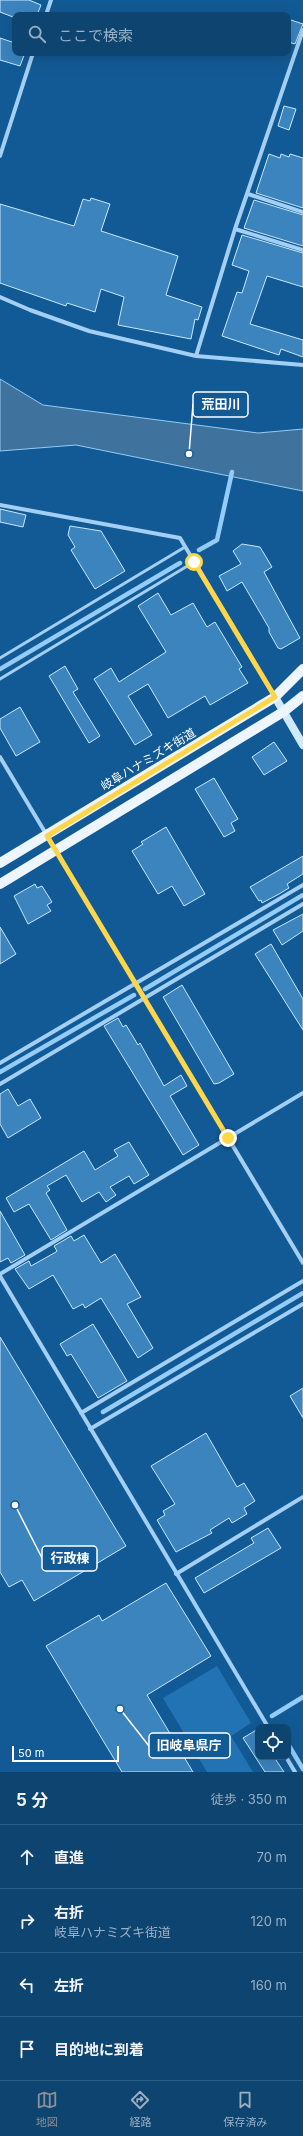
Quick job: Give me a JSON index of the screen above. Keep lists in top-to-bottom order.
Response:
{
  "streets": {
    "main road": ["岐阜ハナミズキ街道"]
  },
  "places": ["荒田川", "行政棟", "旧岐阜県庁"],
  "scale_bar": "50 m",
  "page": {
    "search": "ここで検索",
    "scale": "50 m",
    "heading": ["5 分", "徒歩 · 350 m"],
    "list": [
      ["直進", "70 m"],
      ["右折", "岐阜ハナミズキ街道", "120 m"],
      ["左折", "160 m"],
      "目的地に到着"
    ],
    "nav": ["地図", "経路", "保存済み"]
  }
}
